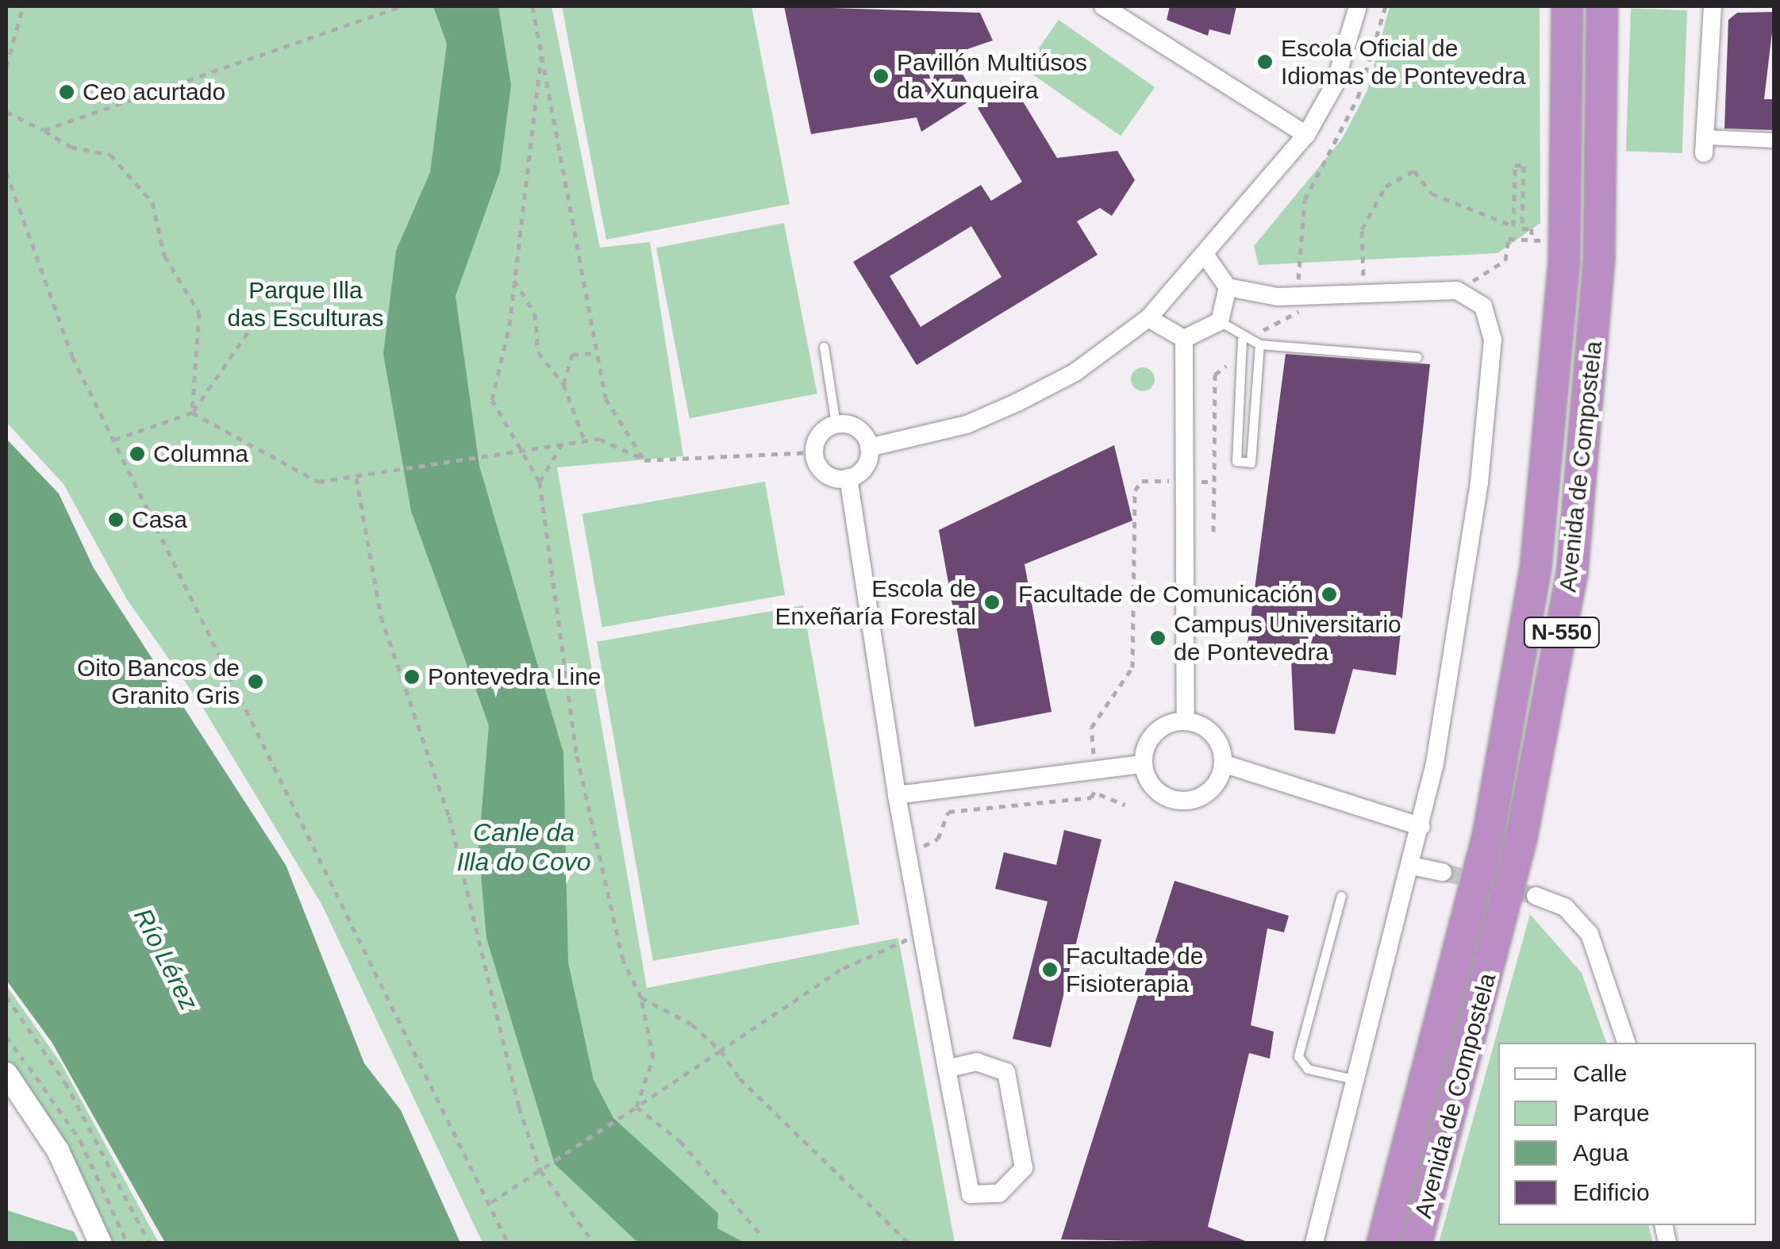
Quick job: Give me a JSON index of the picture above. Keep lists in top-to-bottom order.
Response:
{
  "streets": {
    "highway": ["Avenida de Compostela", "N-550"]
  },
  "water": ["Canle da Illa do Covo", "Río Lérez"],
  "parks": ["Parque Illa das Esculturas"],
  "places": [
    "Escola Oficial de Idiomas de Pontevedra",
    "Pavillón Multiúsos da Xunqueira",
    "Ceo acurtado",
    "Columna",
    "Casa",
    "Facultade de Comunicación",
    "Escola de Enxeñaría Forestal",
    "Campus Universitario de Pontevedra",
    "Pontevedra Line",
    "Oito Bancos de Granito Gris",
    "Facultade de Fisioterapia"
  ],
  "legend": [
    "Calle",
    "Parque",
    "Agua",
    "Edificio"
  ]
}
